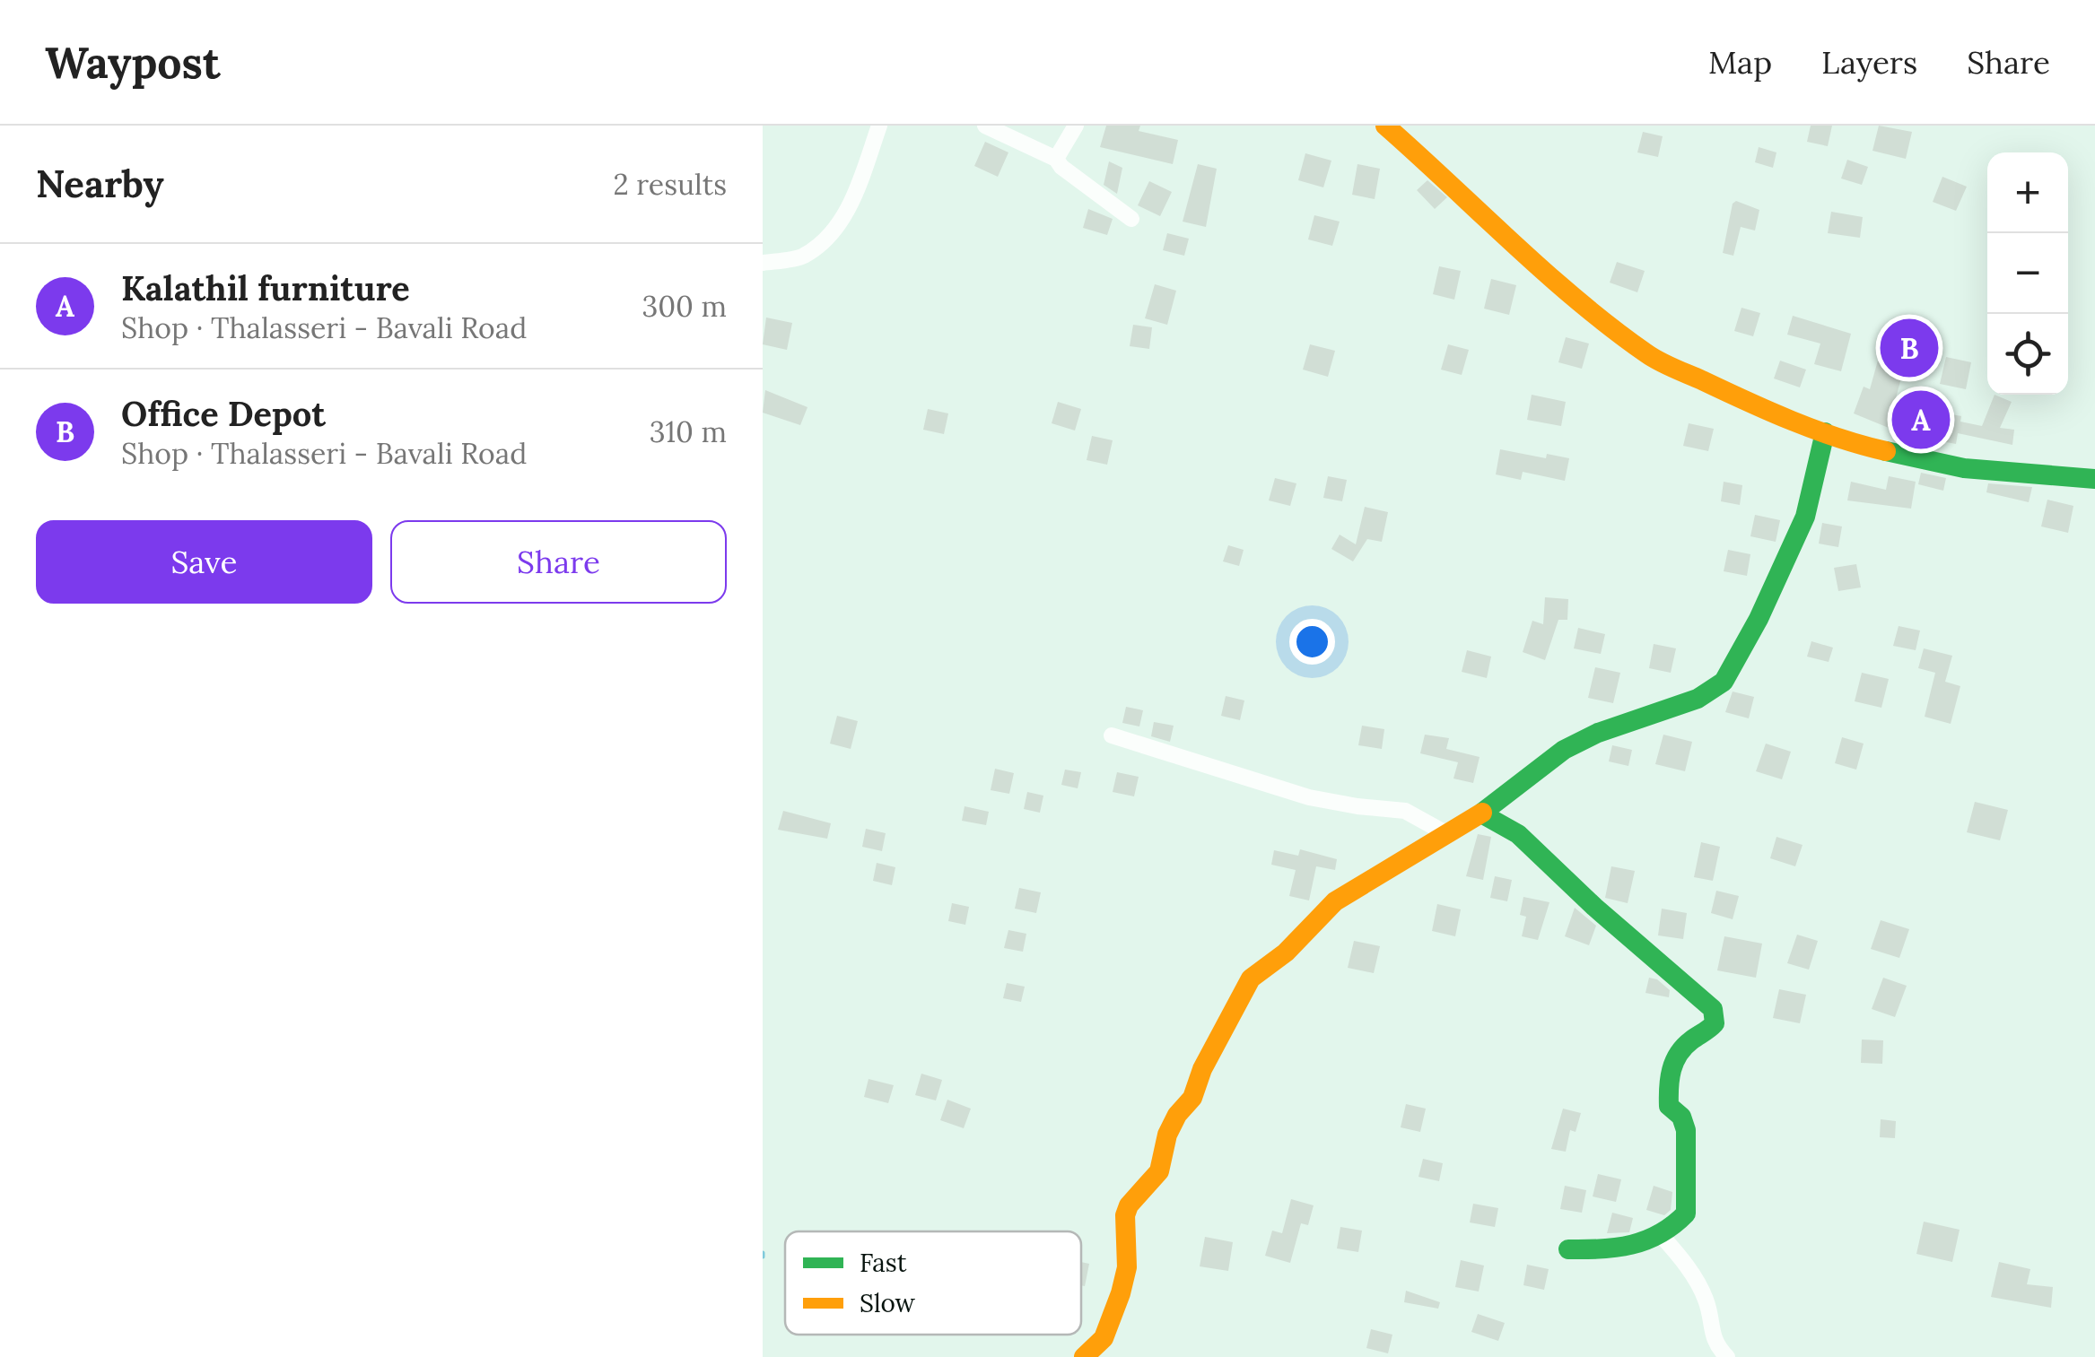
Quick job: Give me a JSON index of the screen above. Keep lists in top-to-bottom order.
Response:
{
  "legend": ["Fast", "Slow"],
  "page": {
    "header": "Waypost",
    "nav": ["Map", "Layers", "Share"],
    "heading": ["Nearby", "2 results"],
    "map_buttons": ["+", "−"],
    "list": [
      {
        "mark": "A",
        "name": "Kalathil furniture",
        "note": "Shop · Thalasseri - Bavali Road",
        "value": "300 m"
      },
      {
        "mark": "B",
        "name": "Office Depot",
        "note": "Shop · Thalasseri - Bavali Road",
        "value": "310 m"
      }
    ],
    "pins": ["B", "A"],
    "buttons": ["Save", "Share"]
  }
}
